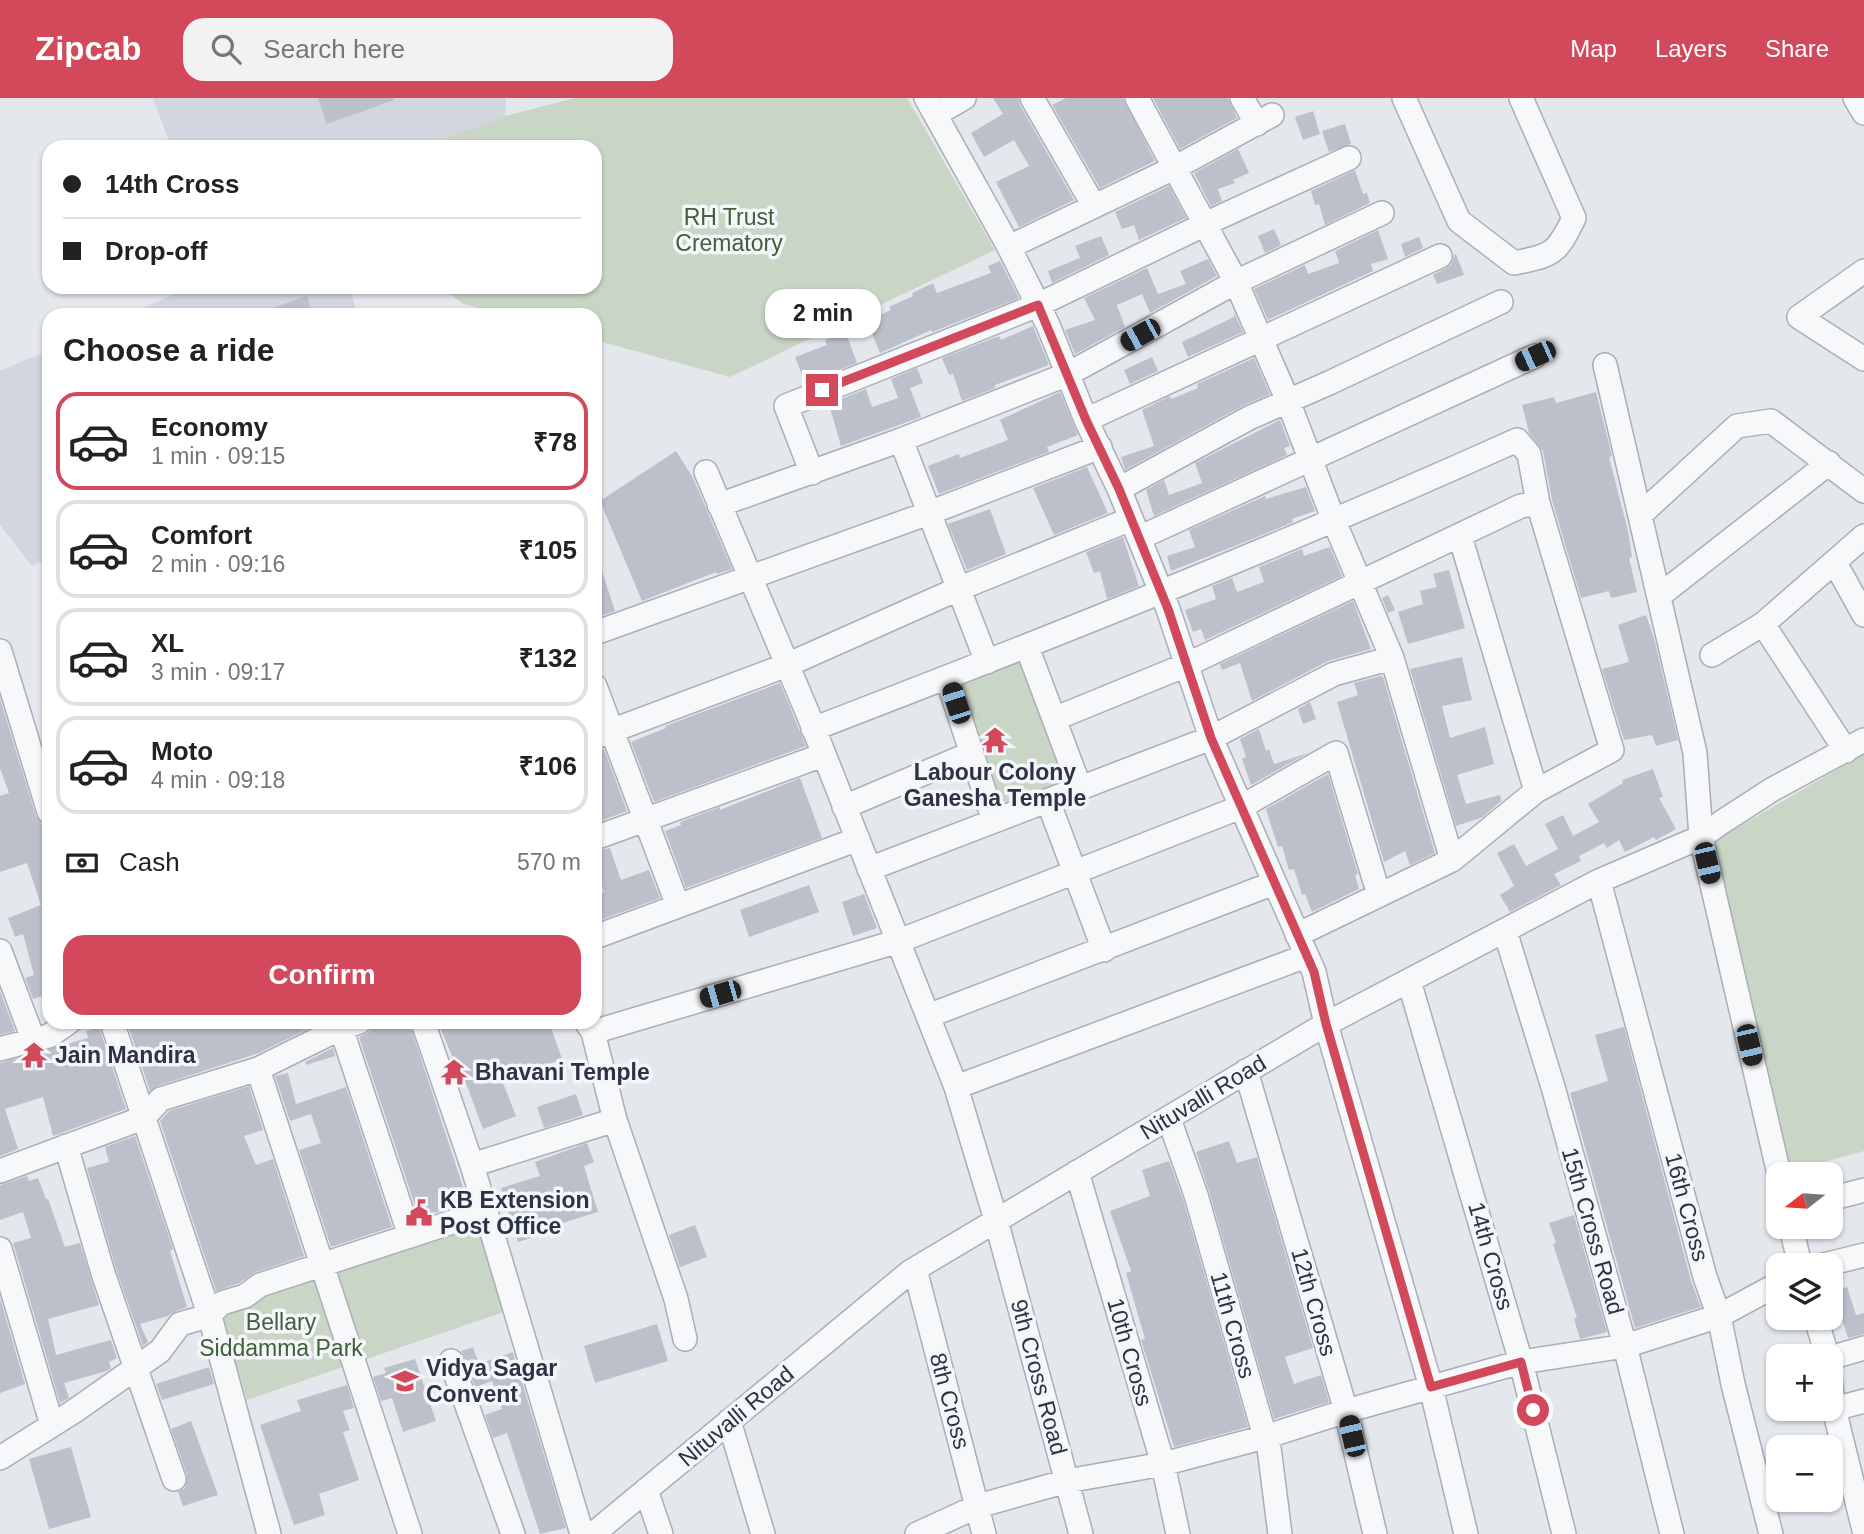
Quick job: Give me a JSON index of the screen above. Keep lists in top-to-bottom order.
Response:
{
  "streets": {
    "street": [
      "Nituvalli Road",
      "16th Cross",
      "15th Cross Road",
      "14th Cross",
      "12th Cross",
      "11th Cross",
      "10th Cross",
      "9th Cross Road",
      "8th Cross"
    ]
  },
  "crossings": [
    ["Nituvalli Road", "16th Cross"],
    ["Nituvalli Road", "15th Cross Road"],
    ["Nituvalli Road", "14th Cross"],
    ["Nituvalli Road", "12th Cross"],
    ["Nituvalli Road", "11th Cross"],
    ["Nituvalli Road", "10th Cross"],
    ["Nituvalli Road", "9th Cross Road"],
    ["Nituvalli Road", "8th Cross"]
  ],
  "parks": ["RH Trust Crematory", "Bellary Siddamma Park"],
  "places": {
    "temple": ["Labour Colony Ganesha Temple", "Jain Mandira", "Bhavani Temple"],
    "public building": ["KB Extension Post Office"],
    "school or university": ["Vidya Sagar Convent"]
  },
  "north": "left",
  "page": {
    "header": "Zipcab",
    "search": "Search here",
    "nav": ["Map", "Layers", "Share"],
    "banner": ["14th Cross", "Drop-off"],
    "bubble": "2 min",
    "heading": "Choose a ride",
    "list": [
      {
        "name": "Economy",
        "note": "1 min · 09:15",
        "value": "₹78"
      },
      {
        "name": "Comfort",
        "note": "2 min · 09:16",
        "value": "₹105"
      },
      {
        "name": "XL",
        "note": "3 min · 09:17",
        "value": "₹132"
      },
      {
        "name": "Moto",
        "note": "4 min · 09:18",
        "value": "₹106"
      }
    ],
    "pay": ["Cash", "570 m"],
    "buttons": "Confirm",
    "map_buttons": ["+", "−"]
  }
}
